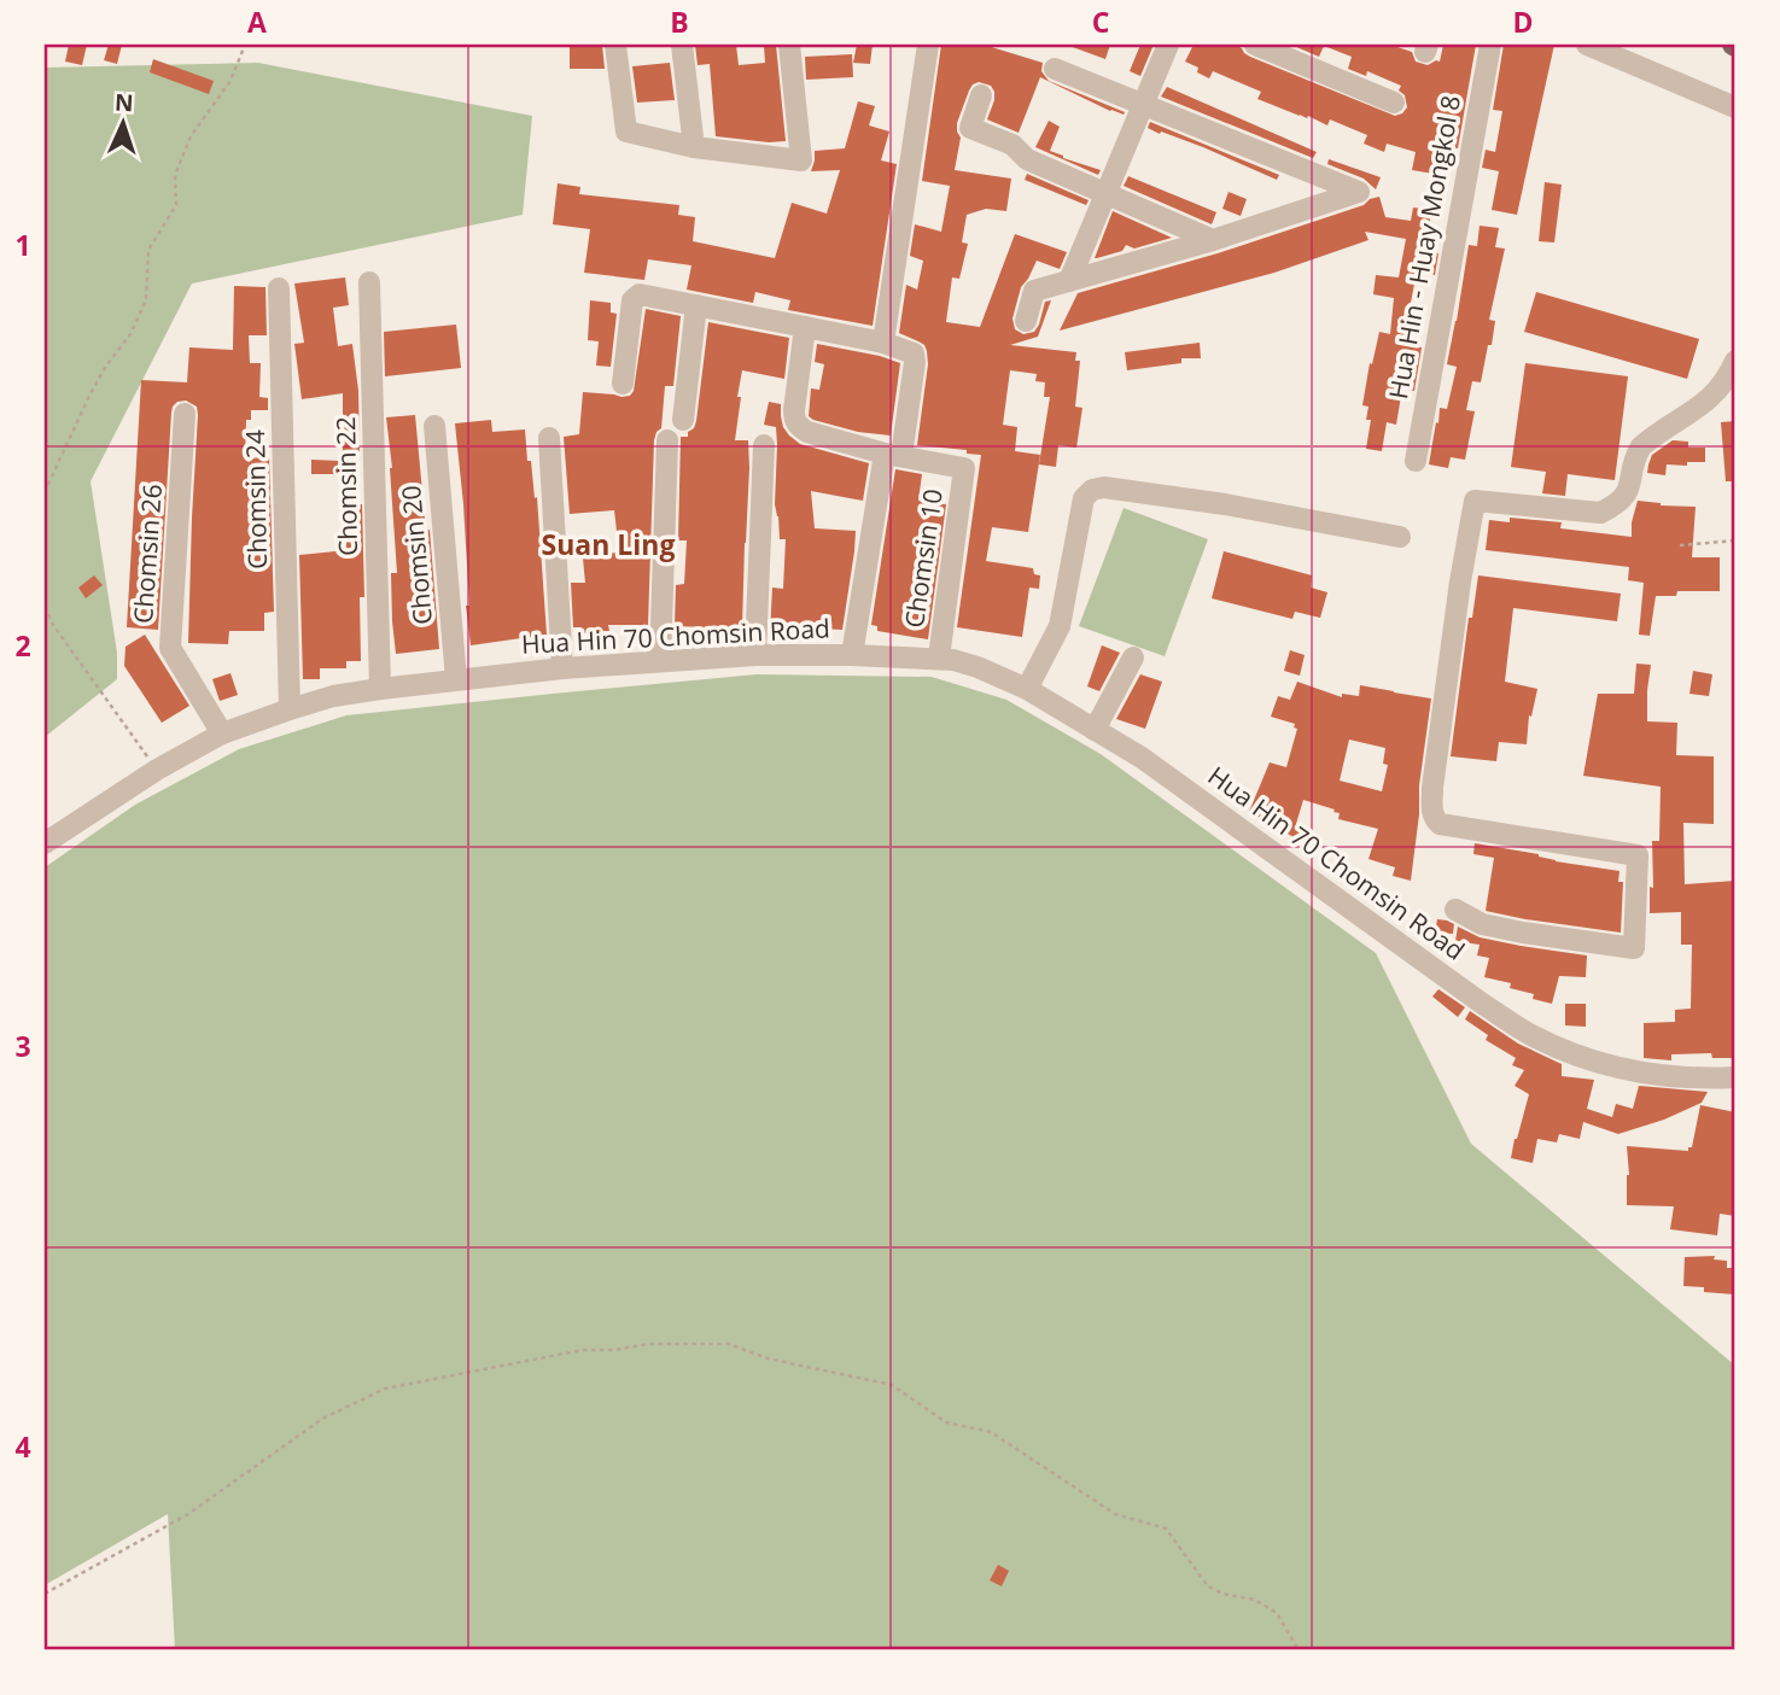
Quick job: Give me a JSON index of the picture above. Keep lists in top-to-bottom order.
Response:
{
  "streets": {
    "street": [
      "Hua Hin - Huay Mongkol 8",
      "Chomsin 22",
      "Chomsin 24",
      "Chomsin 26",
      "Chomsin 20",
      "Chomsin 10",
      "Hua Hin 70 Chomsin Road"
    ]
  },
  "crossings": [
    ["Chomsin 22", "Hua Hin 70 Chomsin Road"],
    ["Chomsin 24", "Hua Hin 70 Chomsin Road"],
    ["Chomsin 26", "Hua Hin 70 Chomsin Road"],
    ["Chomsin 20", "Hua Hin 70 Chomsin Road"],
    ["Chomsin 10", "Hua Hin 70 Chomsin Road"]
  ],
  "districts": ["Suan Ling"],
  "north": "top",
  "grid": {
    "columns": [
      "A",
      "B",
      "C",
      "D"
    ],
    "rows": [
      "1",
      "2",
      "3",
      "4"
    ]
  }
}
